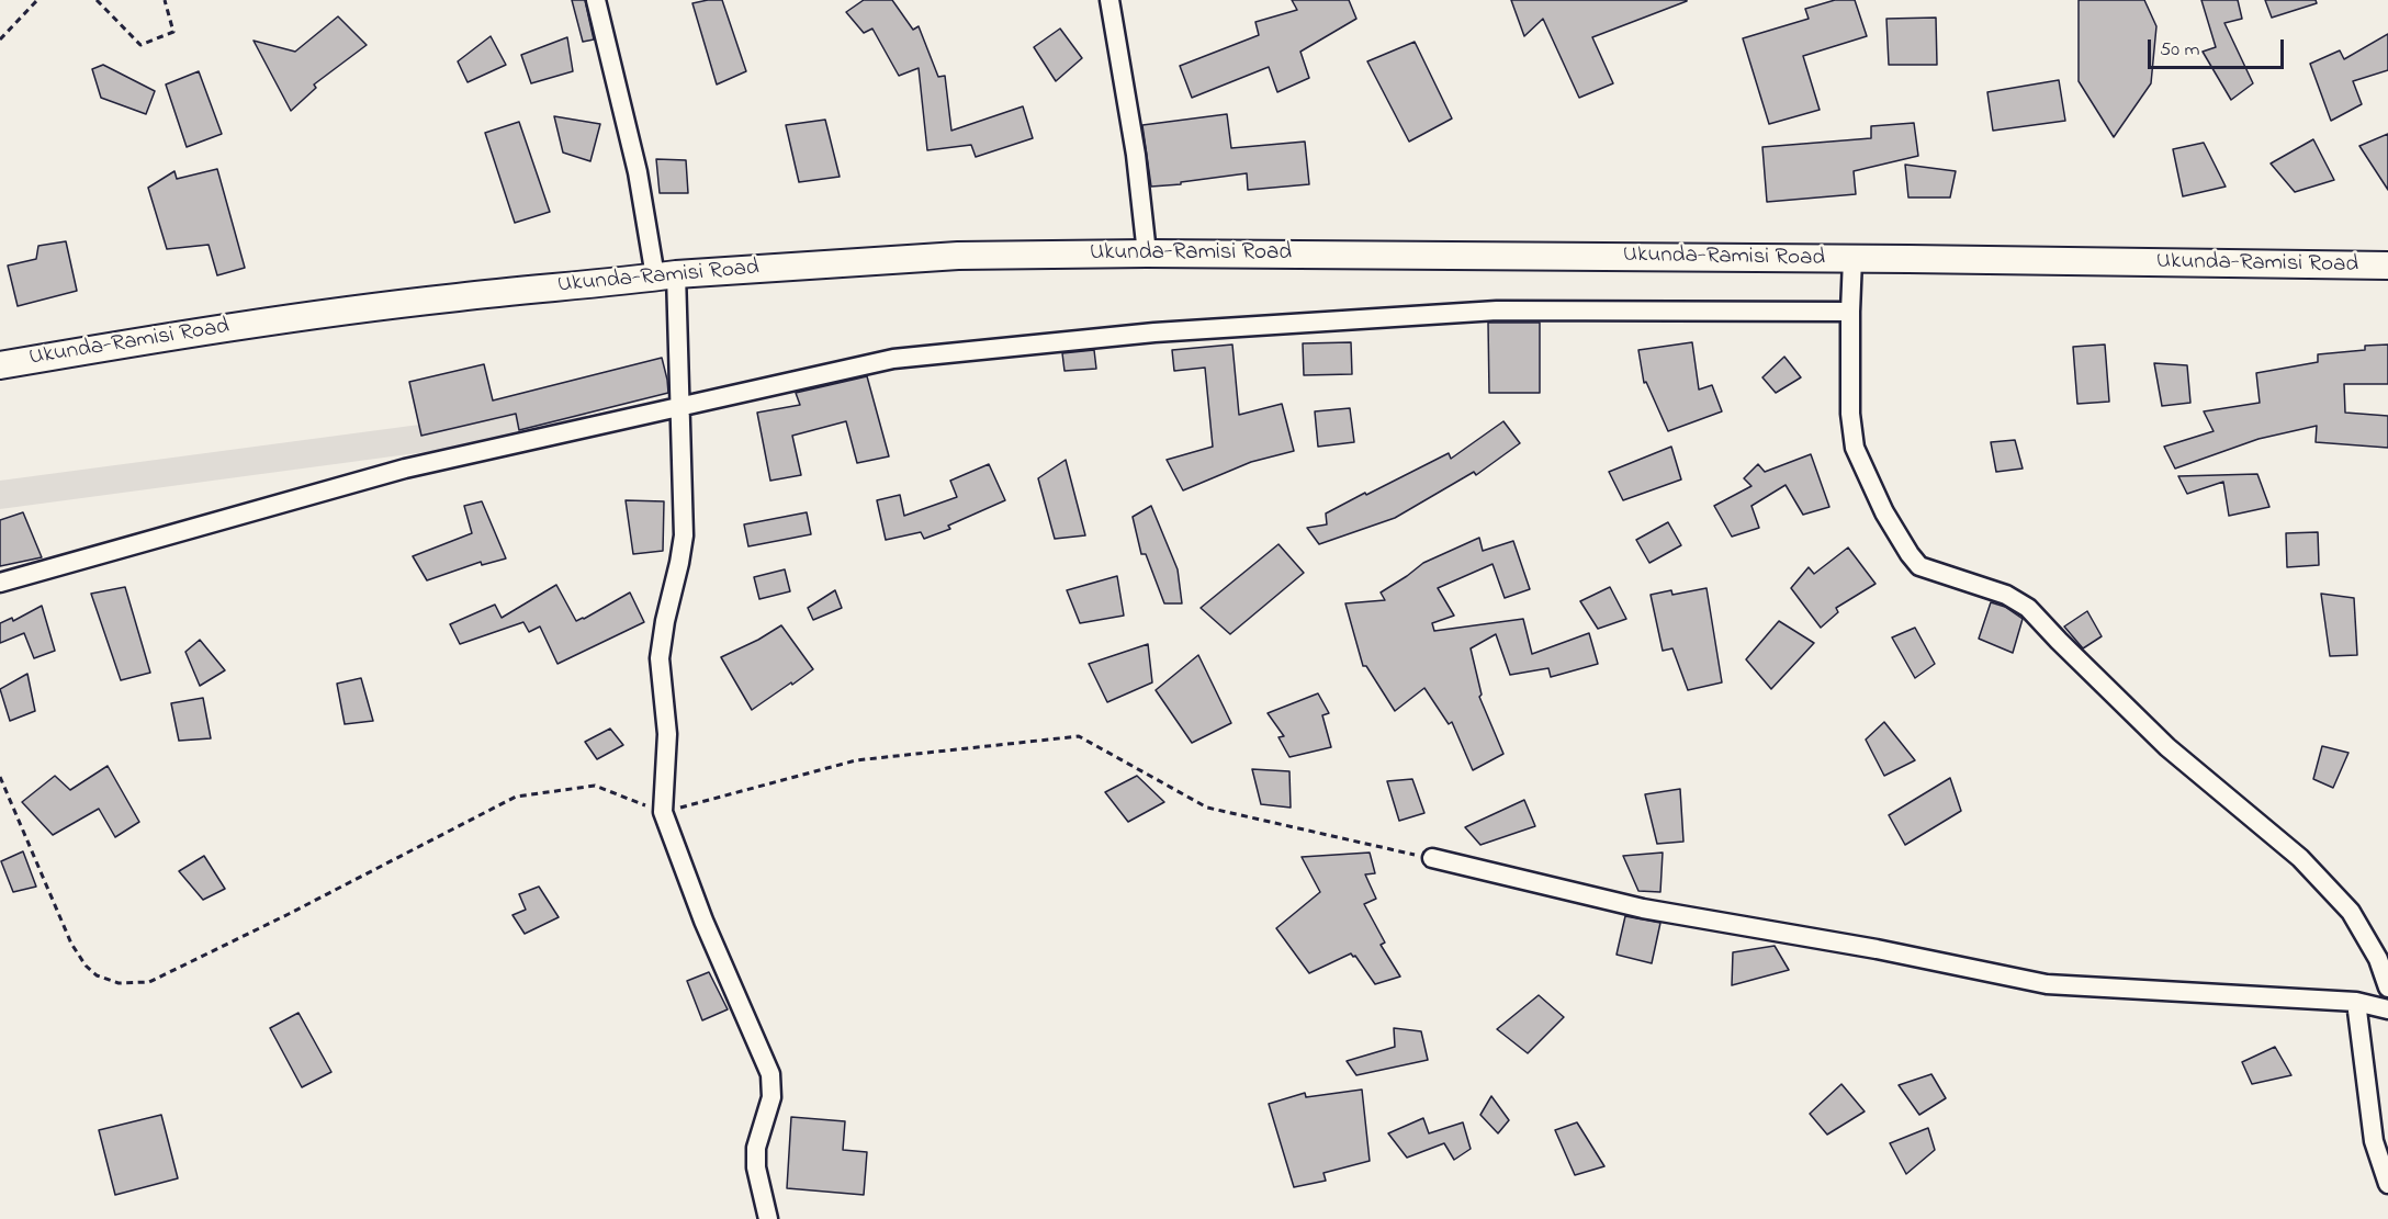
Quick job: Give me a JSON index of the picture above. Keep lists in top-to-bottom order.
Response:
{
  "streets": {
    "highway": ["Ukunda-Ramisi Road"]
  },
  "scale_bar": "50 m"
}
